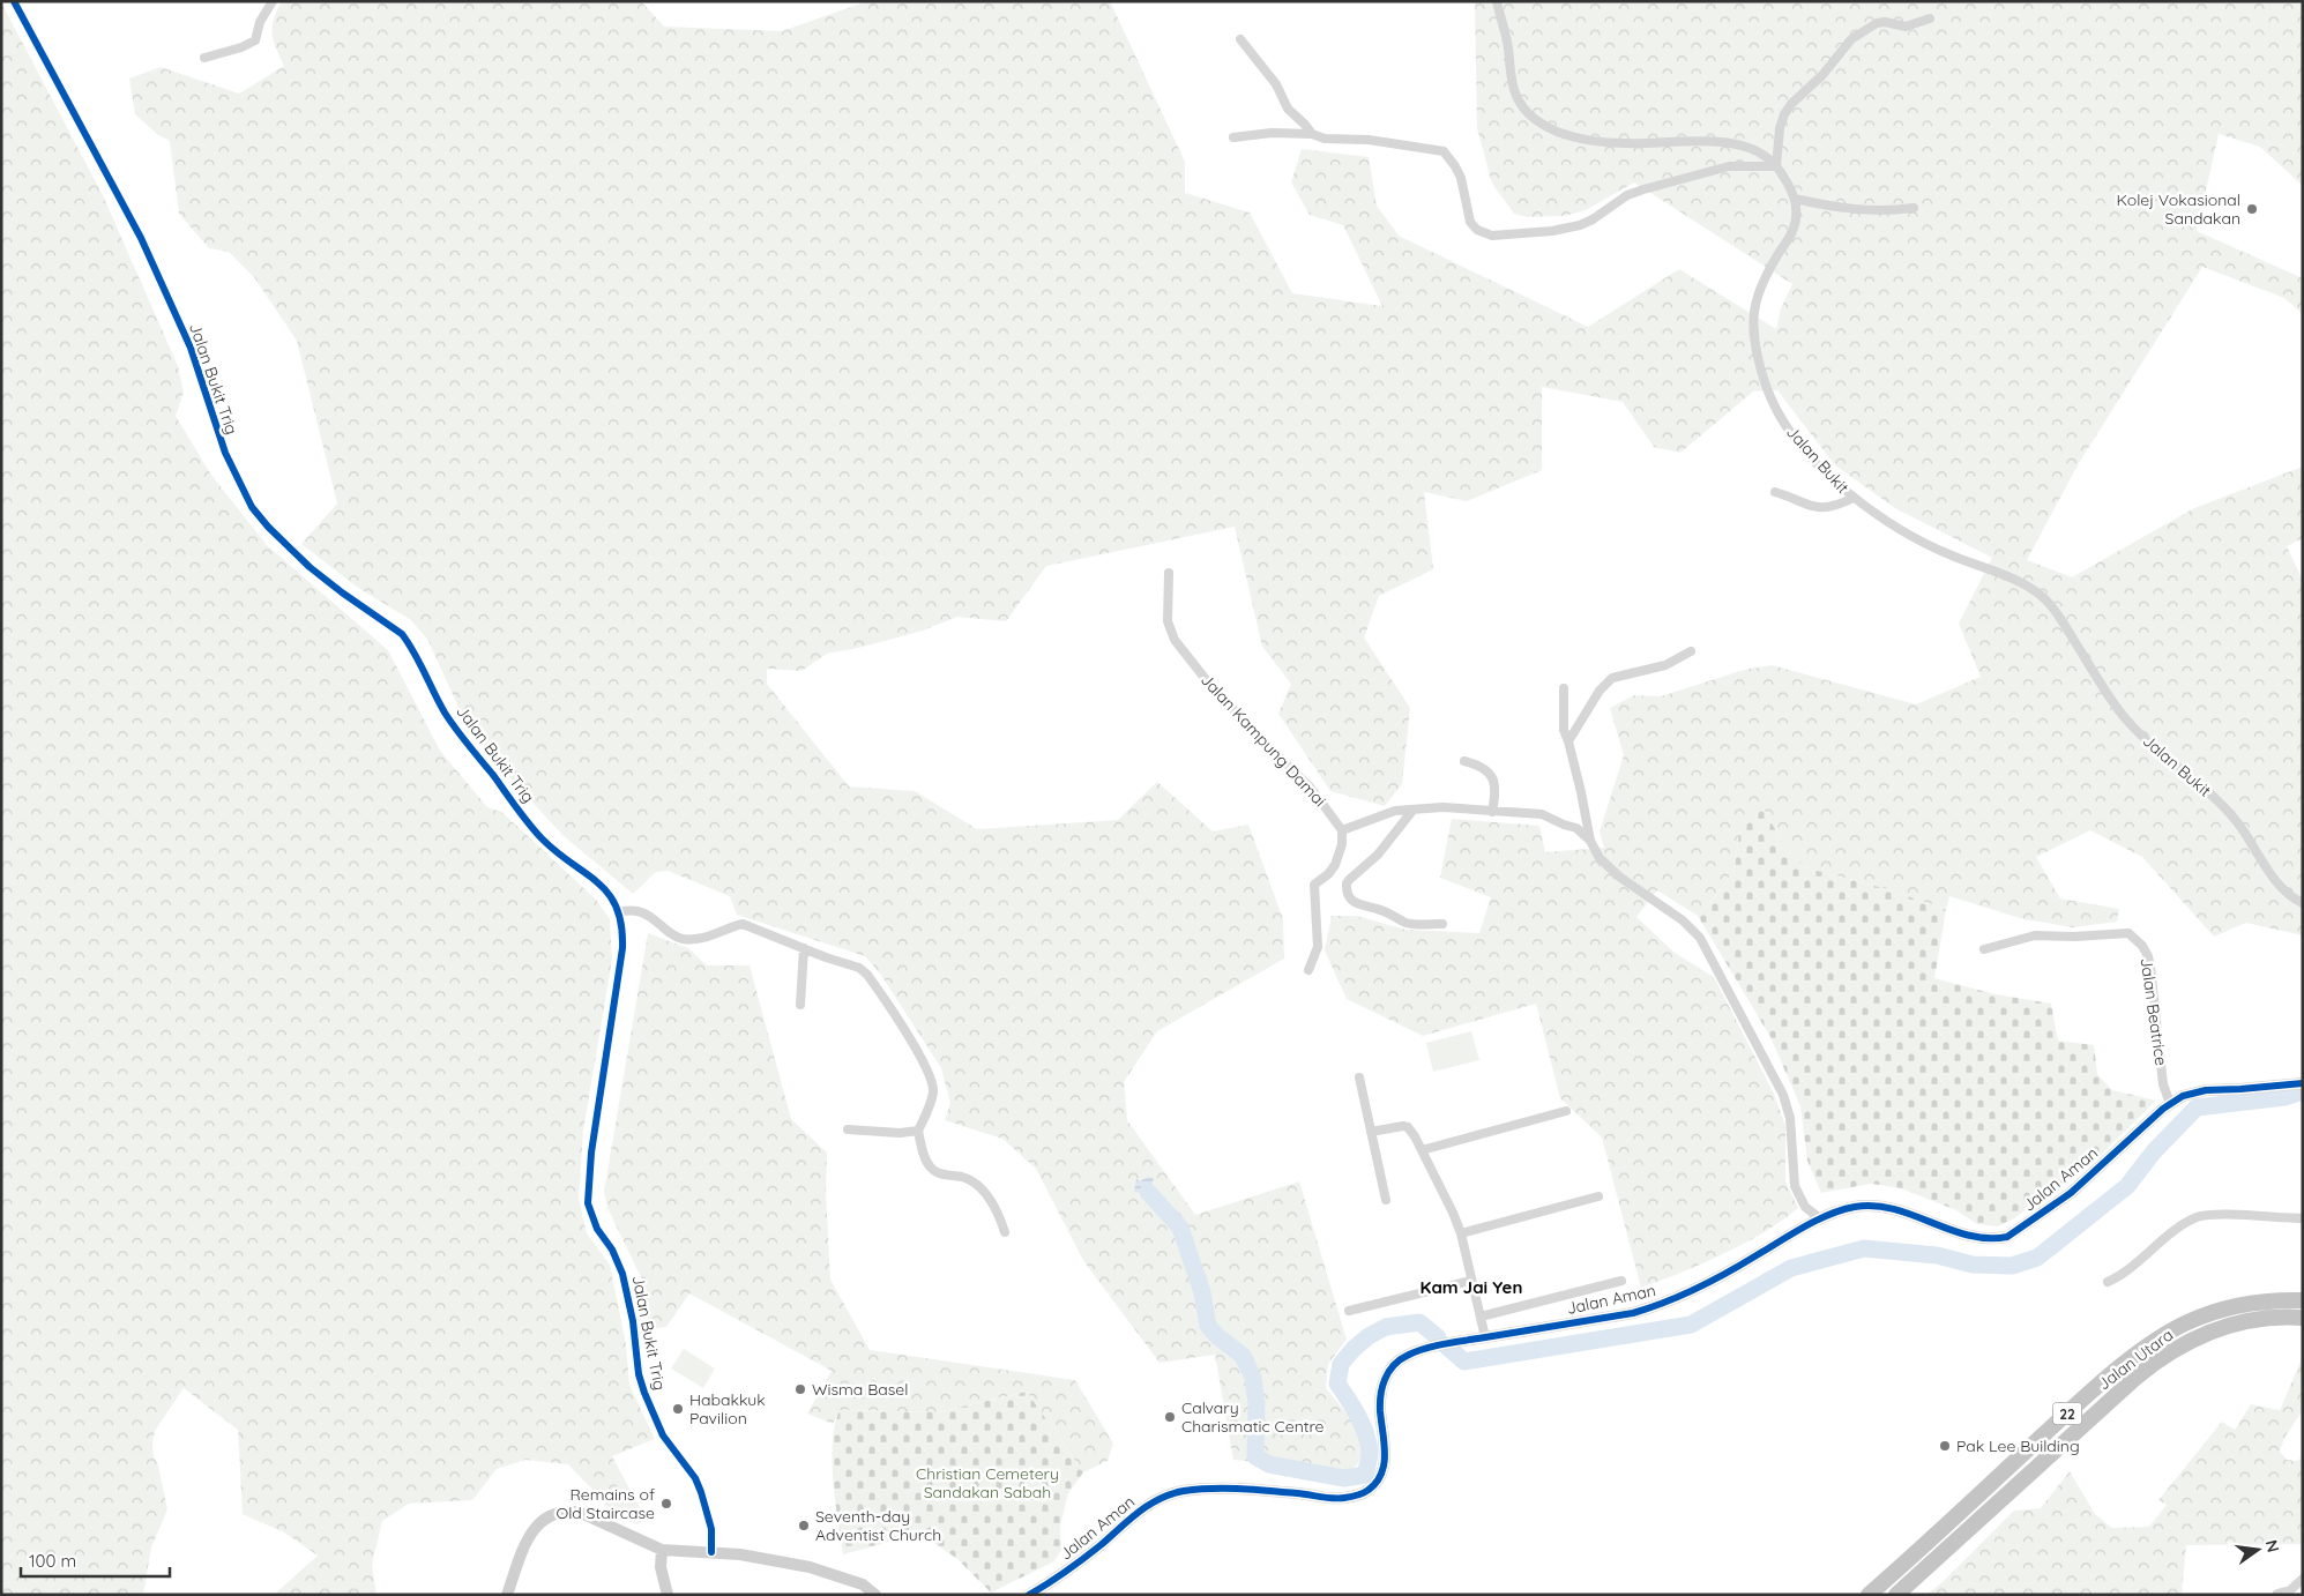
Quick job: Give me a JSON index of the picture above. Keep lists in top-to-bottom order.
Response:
{
  "streets": {
    "highway": ["Jalan Utara", "22"],
    "street": [
      "Jalan Bukit Trig",
      "Jalan Bukit",
      "Jalan Kampung Damai",
      "Jalan Beatrice",
      "Jalan Aman"
    ]
  },
  "crossings": [
    ["Jalan Beatrice", "Jalan Aman"]
  ],
  "districts": ["Kam Jai Yen"],
  "parks": ["Christian Cemetery Sandakan Sabah"],
  "places": [
    "Kolej Vokasional Sandakan",
    "Wisma Basel",
    "Habakkuk Pavilion",
    "Calvary Charismatic Centre",
    "Pak Lee Building",
    "Remains of Old Staircase",
    "Seventh-day Adventist Church"
  ],
  "scale_bar": "100 m",
  "north": "right"
}
